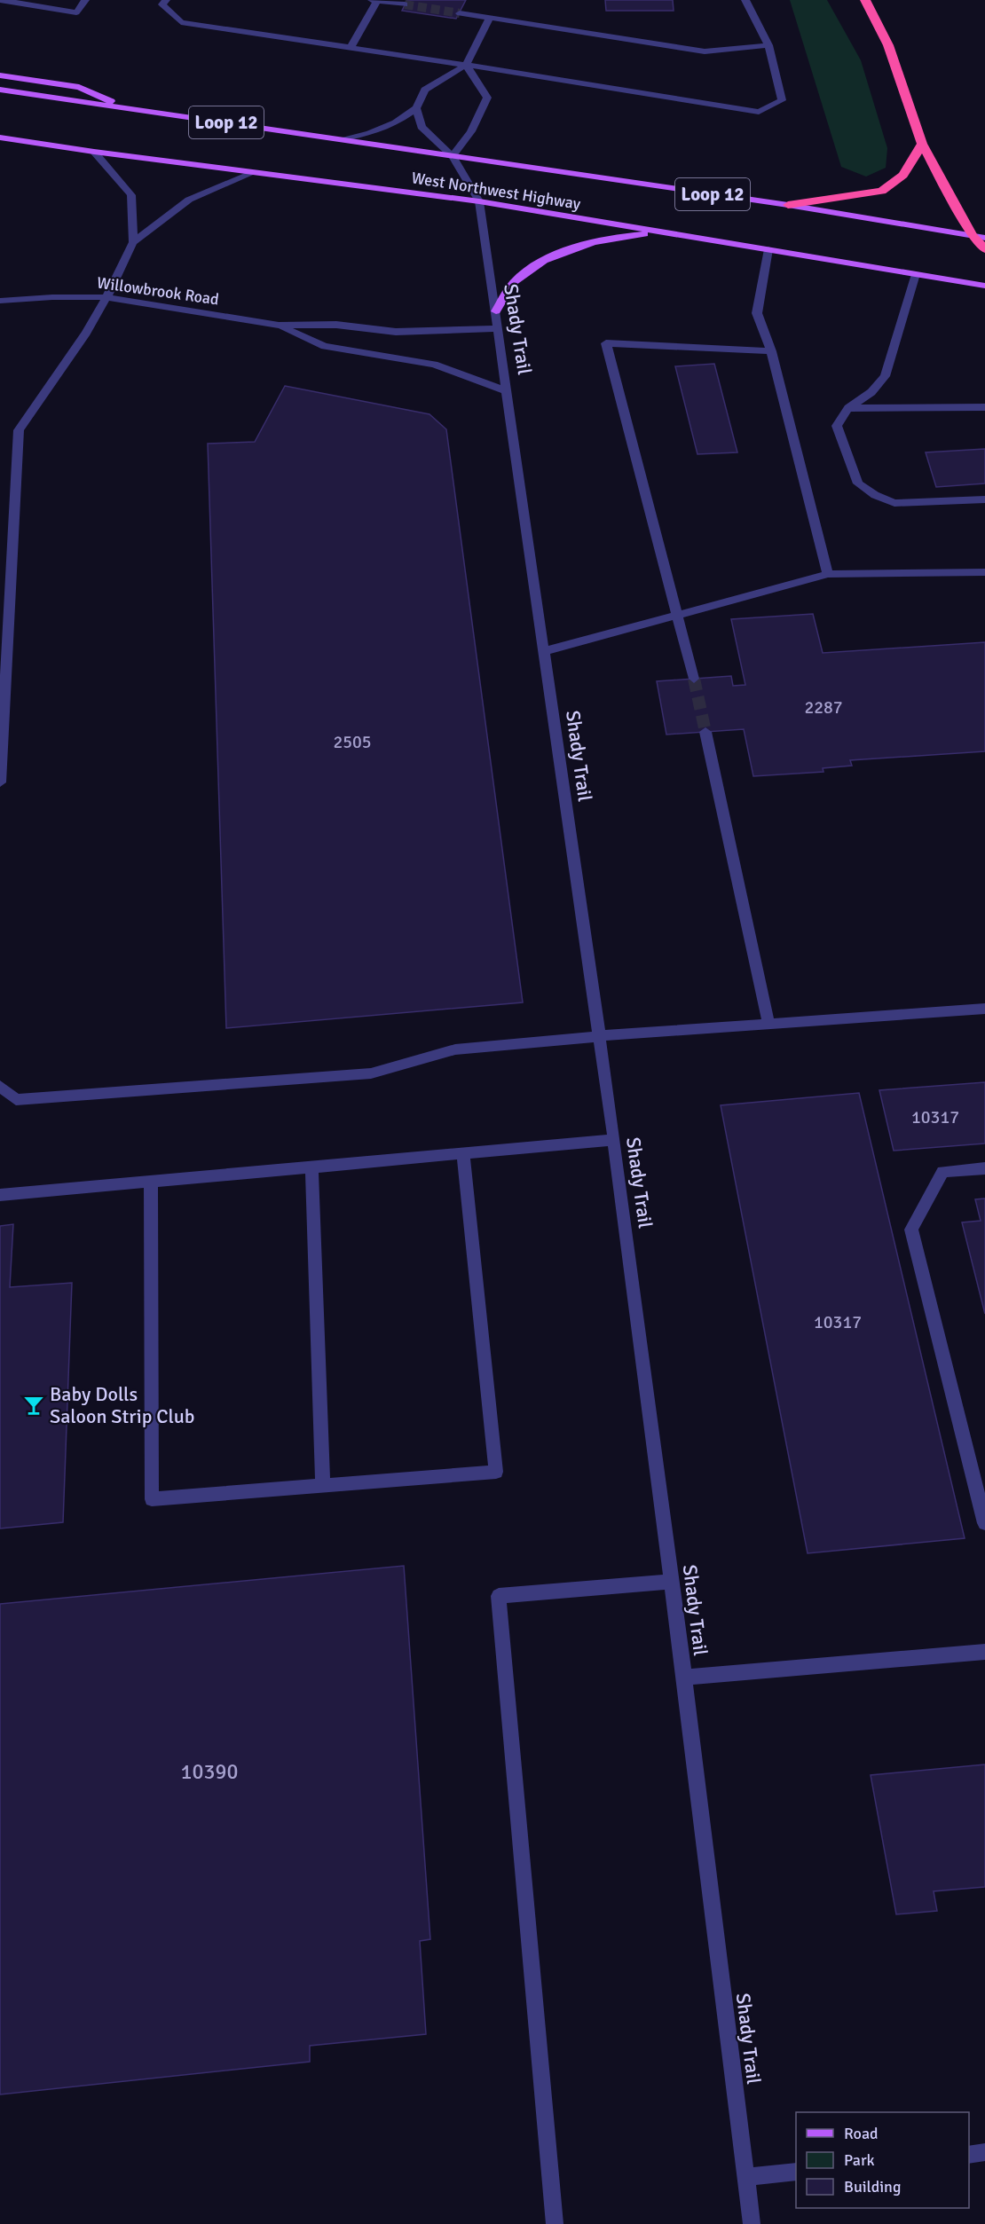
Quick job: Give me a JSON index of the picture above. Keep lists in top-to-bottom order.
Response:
{
  "streets": {
    "main road": ["Loop 12", "West Northwest Highway"],
    "street": ["Willowbrook Road", "Shady Trail"]
  },
  "crossings": [
    ["West Northwest Highway", "Shady Trail"],
    ["Willowbrook Road", "Shady Trail"]
  ],
  "places": {
    "bar": ["Baby Dolls Saloon Strip Club"]
  },
  "house_numbers": [
    "2287",
    "2505",
    "10317",
    "10317",
    "10390"
  ],
  "legend": ["Road", "Park", "Building"]
}
